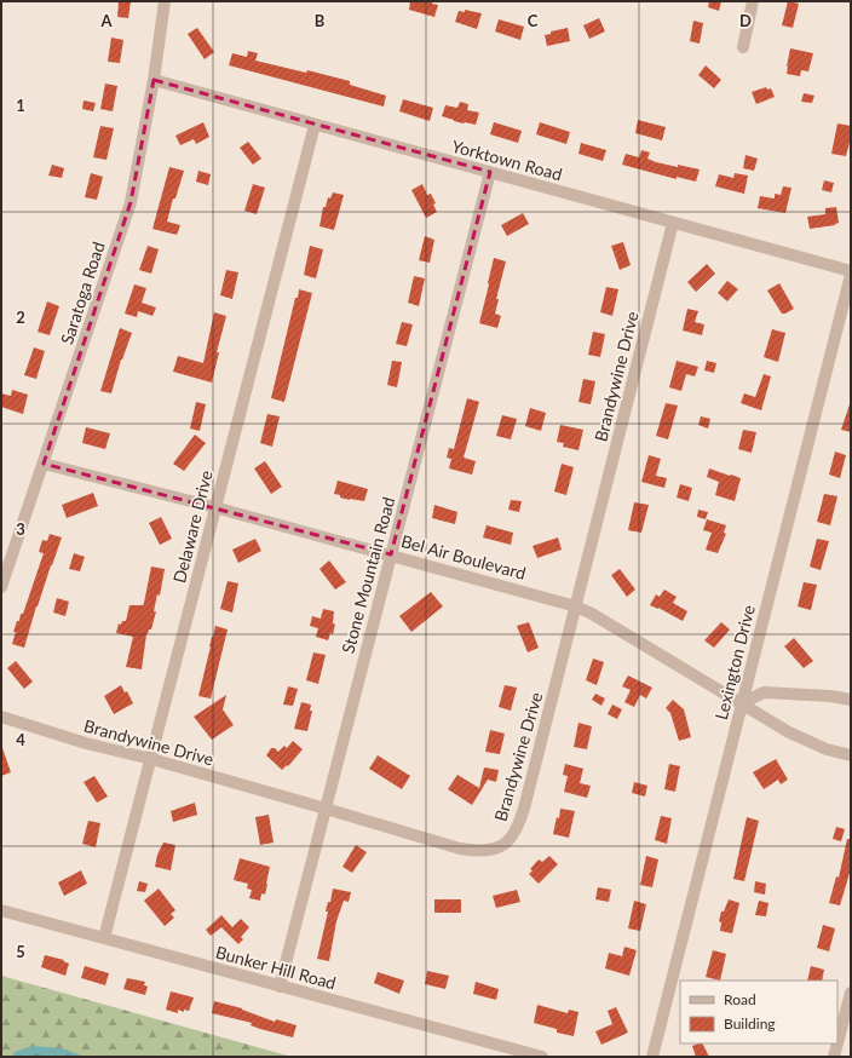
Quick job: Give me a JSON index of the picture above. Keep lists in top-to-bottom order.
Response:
{
  "streets": {
    "street": [
      "Yorktown Road",
      "Saratoga Road",
      "Brandywine Drive",
      "Delaware Drive",
      "Bel Air Boulevard",
      "Stone Mountain Road",
      "Lexington Drive",
      "Bunker Hill Road"
    ]
  },
  "crossings": [
    ["Yorktown Road", "Saratoga Road"],
    ["Yorktown Road", "Brandywine Drive"],
    ["Yorktown Road", "Delaware Drive"],
    ["Yorktown Road", "Stone Mountain Road"],
    ["Saratoga Road", "Bel Air Boulevard"],
    ["Brandywine Drive", "Delaware Drive"],
    ["Brandywine Drive", "Bel Air Boulevard"],
    ["Brandywine Drive", "Stone Mountain Road"],
    ["Delaware Drive", "Bel Air Boulevard"],
    ["Delaware Drive", "Bunker Hill Road"],
    ["Bel Air Boulevard", "Stone Mountain Road"],
    ["Bel Air Boulevard", "Lexington Drive"],
    ["Stone Mountain Road", "Bunker Hill Road"]
  ],
  "legend": ["Road", "Building"],
  "grid": {
    "columns": [
      "A",
      "B",
      "C",
      "D"
    ],
    "rows": [
      "1",
      "2",
      "3",
      "4",
      "5"
    ]
  }
}
